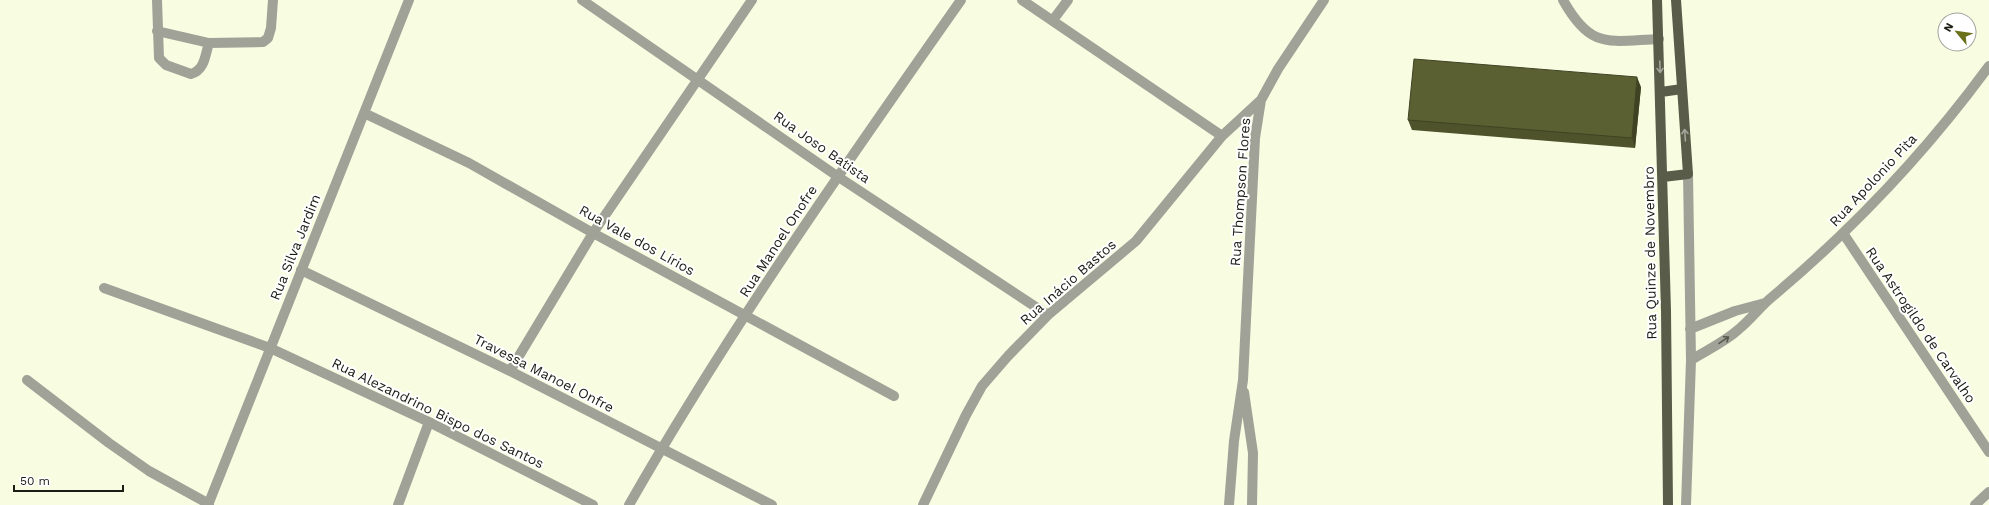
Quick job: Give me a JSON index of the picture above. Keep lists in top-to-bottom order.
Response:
{
  "streets": {
    "main road": ["Rua Quinze de Novembro"],
    "street": [
      "Rua Joso Batista",
      "Rua Apolonio Pita",
      "Rua Thompson Flores",
      "Rua Vale dos Lírios",
      "Rua Manoel Onofre",
      "Rua Silva Jardim",
      "Rua Inácio Bastos",
      "Rua Astrogildo de Carvalho",
      "Travessa Manoel Onfre",
      "Rua Alezandrino Bispo dos Santos"
    ]
  },
  "crossings": [
    ["Rua Joso Batista", "Rua Manoel Onofre"],
    ["Rua Joso Batista", "Rua Inácio Bastos"],
    ["Rua Apolonio Pita", "Rua Astrogildo de Carvalho"],
    ["Rua Thompson Flores", "Rua Inácio Bastos"],
    ["Rua Vale dos Lírios", "Rua Manoel Onofre"],
    ["Rua Vale dos Lírios", "Rua Silva Jardim"],
    ["Rua Manoel Onofre", "Travessa Manoel Onfre"],
    ["Rua Silva Jardim", "Travessa Manoel Onfre"],
    ["Rua Silva Jardim", "Rua Alezandrino Bispo dos Santos"]
  ],
  "scale_bar": "50 m",
  "north": "top left"
}
